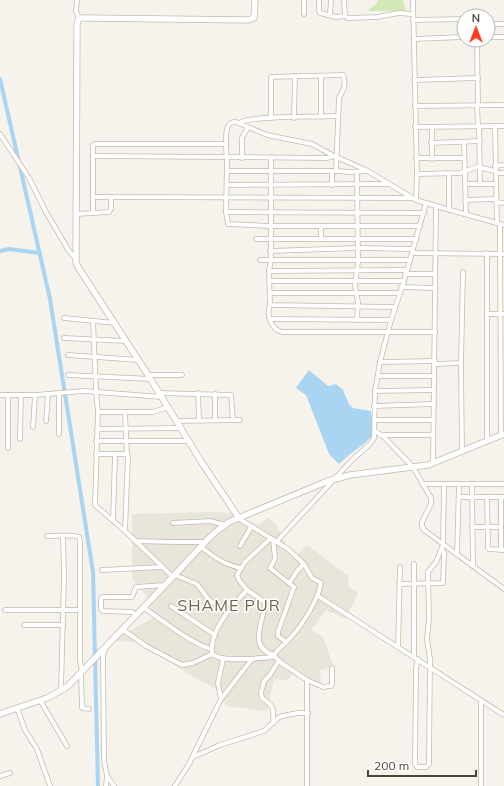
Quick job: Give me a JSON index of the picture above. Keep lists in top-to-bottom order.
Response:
{
  "districts": ["SHAME PUR"],
  "scale_bar": "200 m",
  "north": "top"
}
